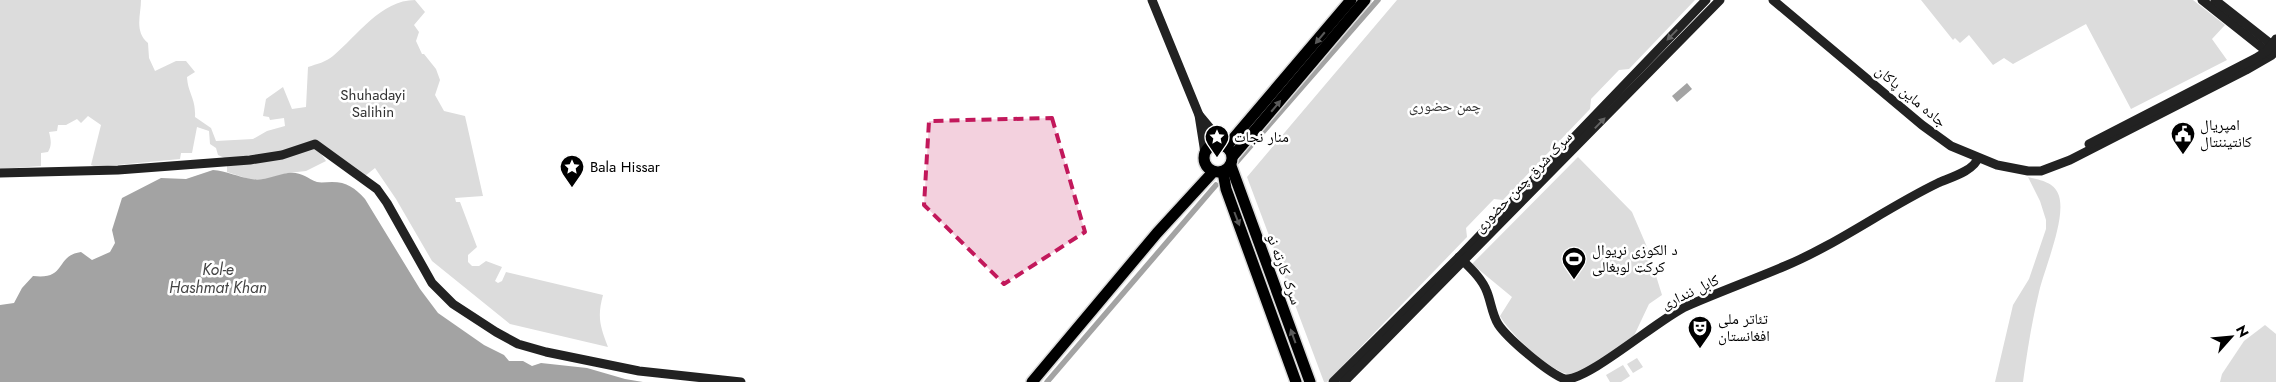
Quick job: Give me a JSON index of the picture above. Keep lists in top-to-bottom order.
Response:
{
  "streets": {
    "highway": ["سرک کارته نو"],
    "main road": ["جاده ماین پاکان", "سرک شرق چمن حضوری", "کابل ننداری"]
  },
  "crossings": [
    ["جاده ماین پاکان", "کابل ننداری"],
    ["سرک شرق چمن حضوری", "کابل ننداری"]
  ],
  "water": ["Kol-e Hashmat Khan"],
  "parks": ["Shuhadayi Salihin", "چمن حضوری"],
  "places": {
    "public building": ["امپریال کانتیننتال"],
    "place": ["منار نجات", "Bala Hissar"],
    "sports": ["د الکوزی نړیوال کرکټ لوبغالی"],
    "theatre": ["تئاتر ملی افغانستان"]
  },
  "north": "top right"
}
